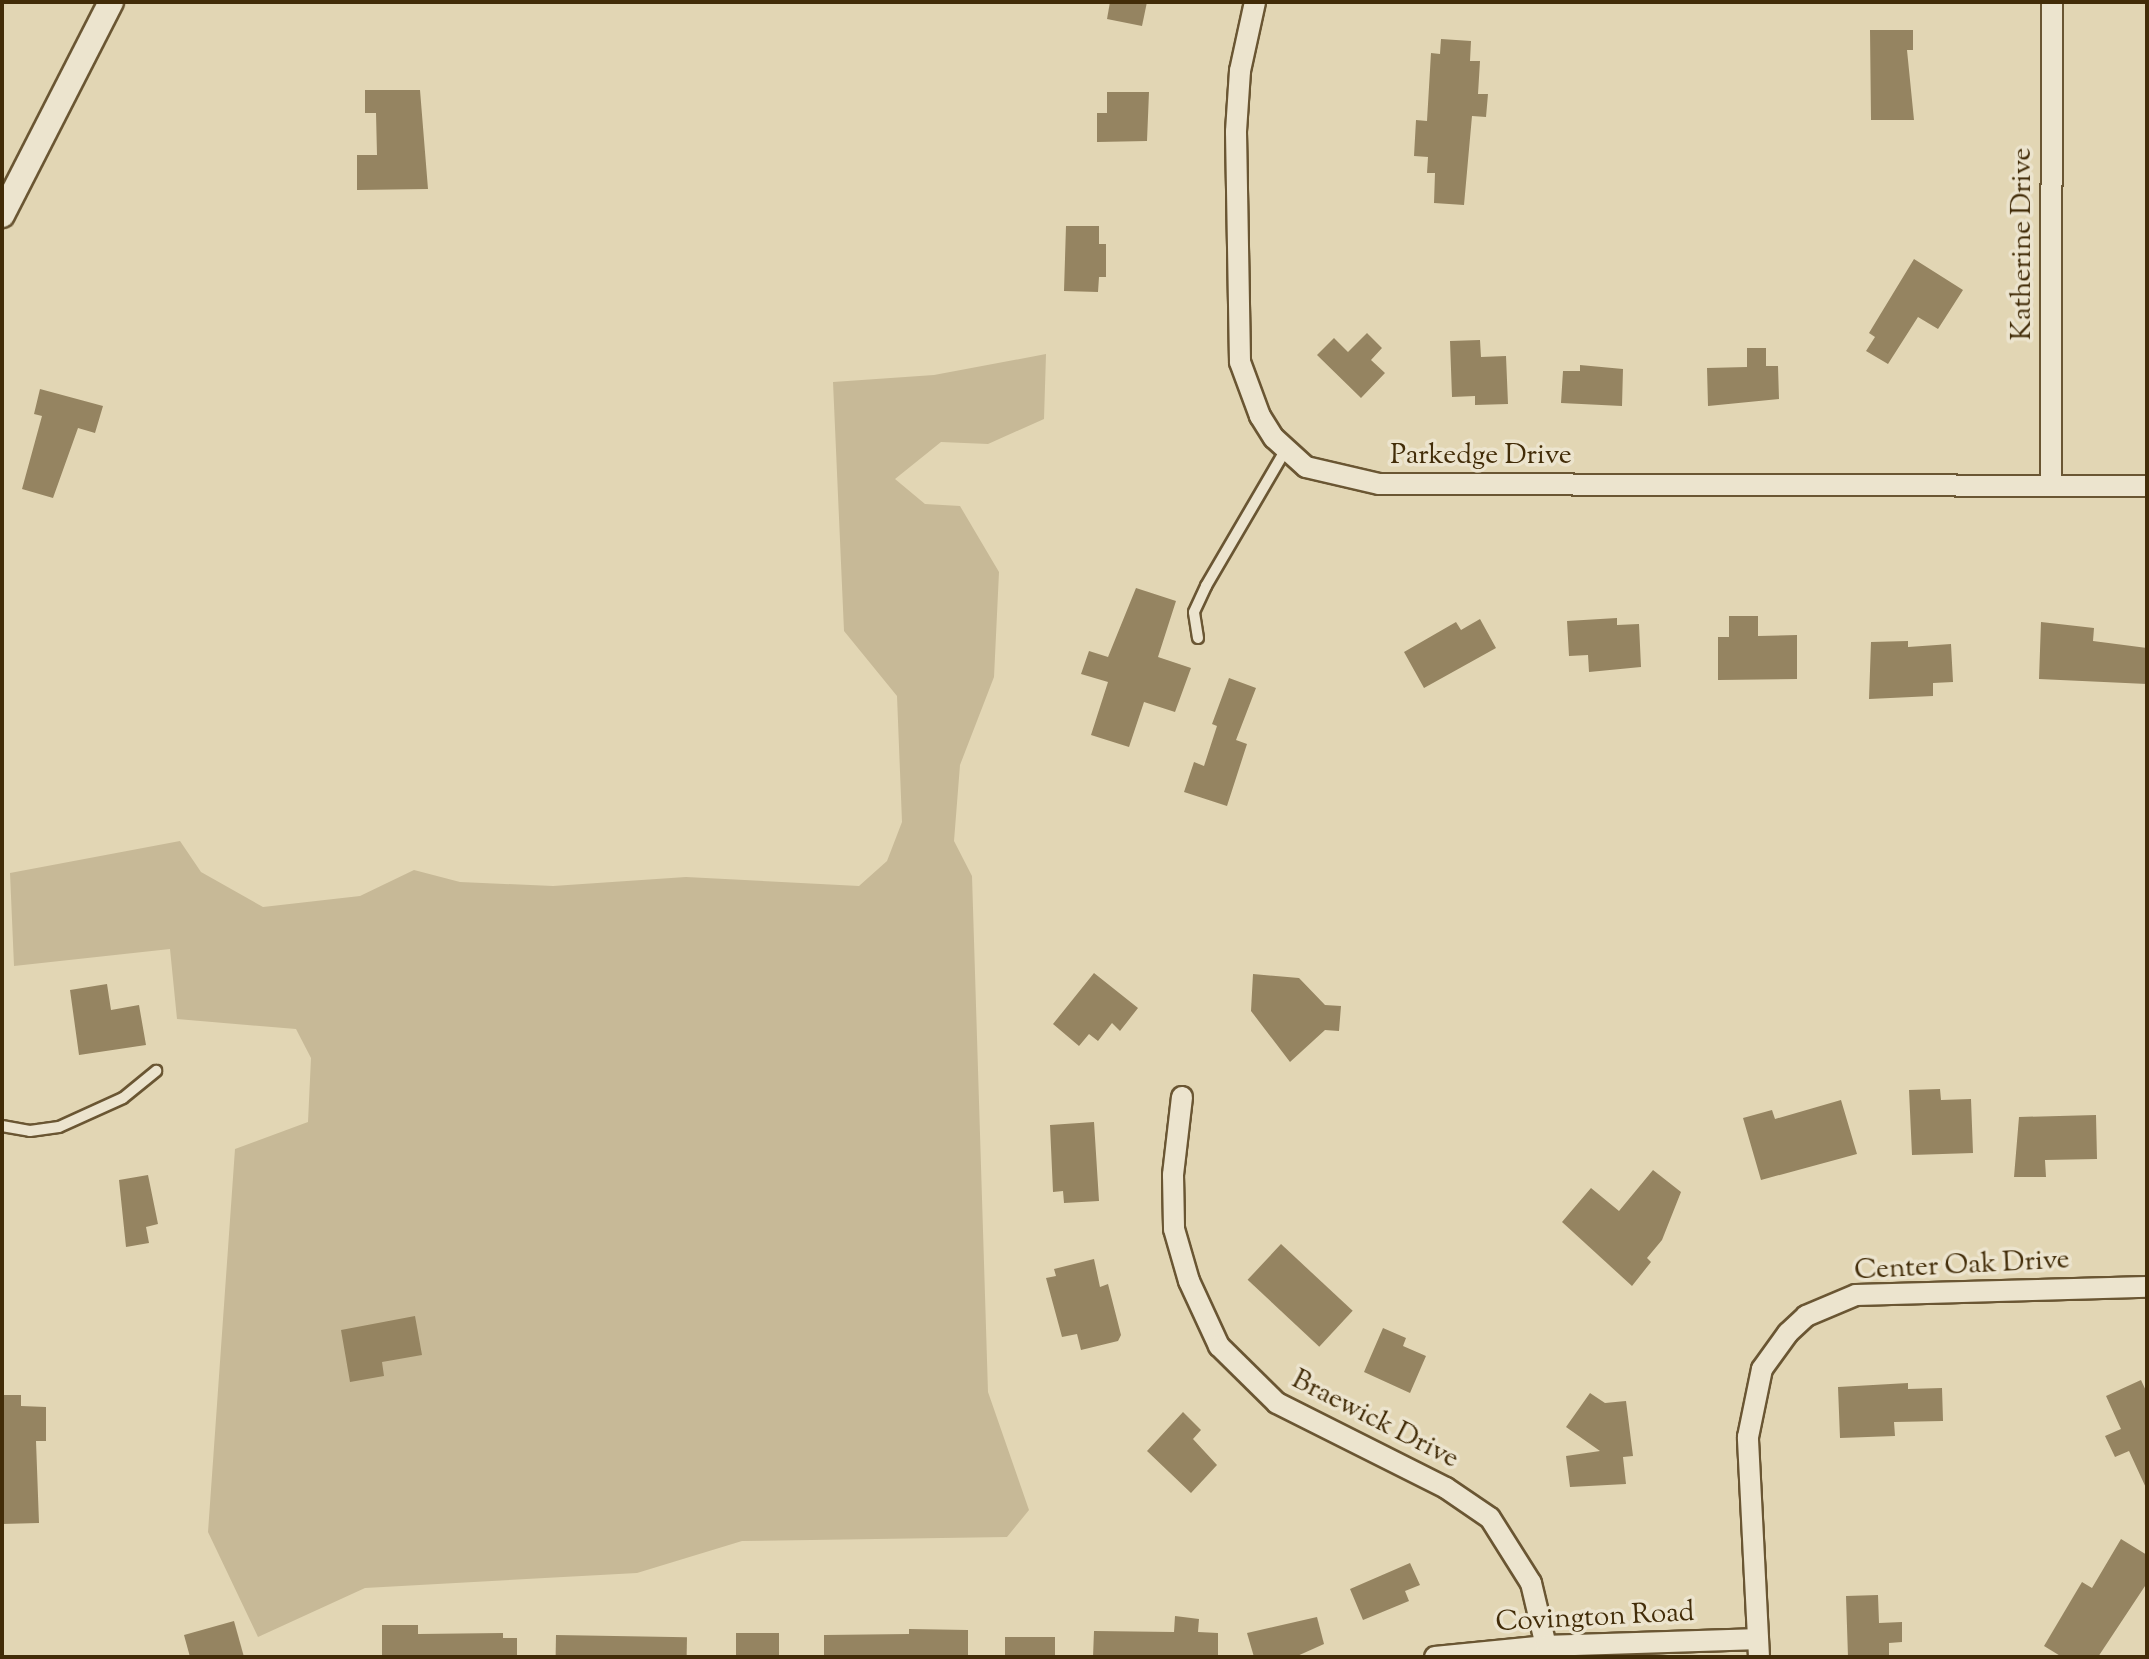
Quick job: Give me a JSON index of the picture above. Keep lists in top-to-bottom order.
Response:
{
  "streets": {
    "street": [
      "Katherine Drive",
      "Parkedge Drive",
      "Center Oak Drive",
      "Braewick Drive",
      "Covington Road"
    ]
  },
  "crossings": [
    ["Katherine Drive", "Parkedge Drive"],
    ["Center Oak Drive", "Covington Road"],
    ["Braewick Drive", "Covington Road"]
  ]
}
